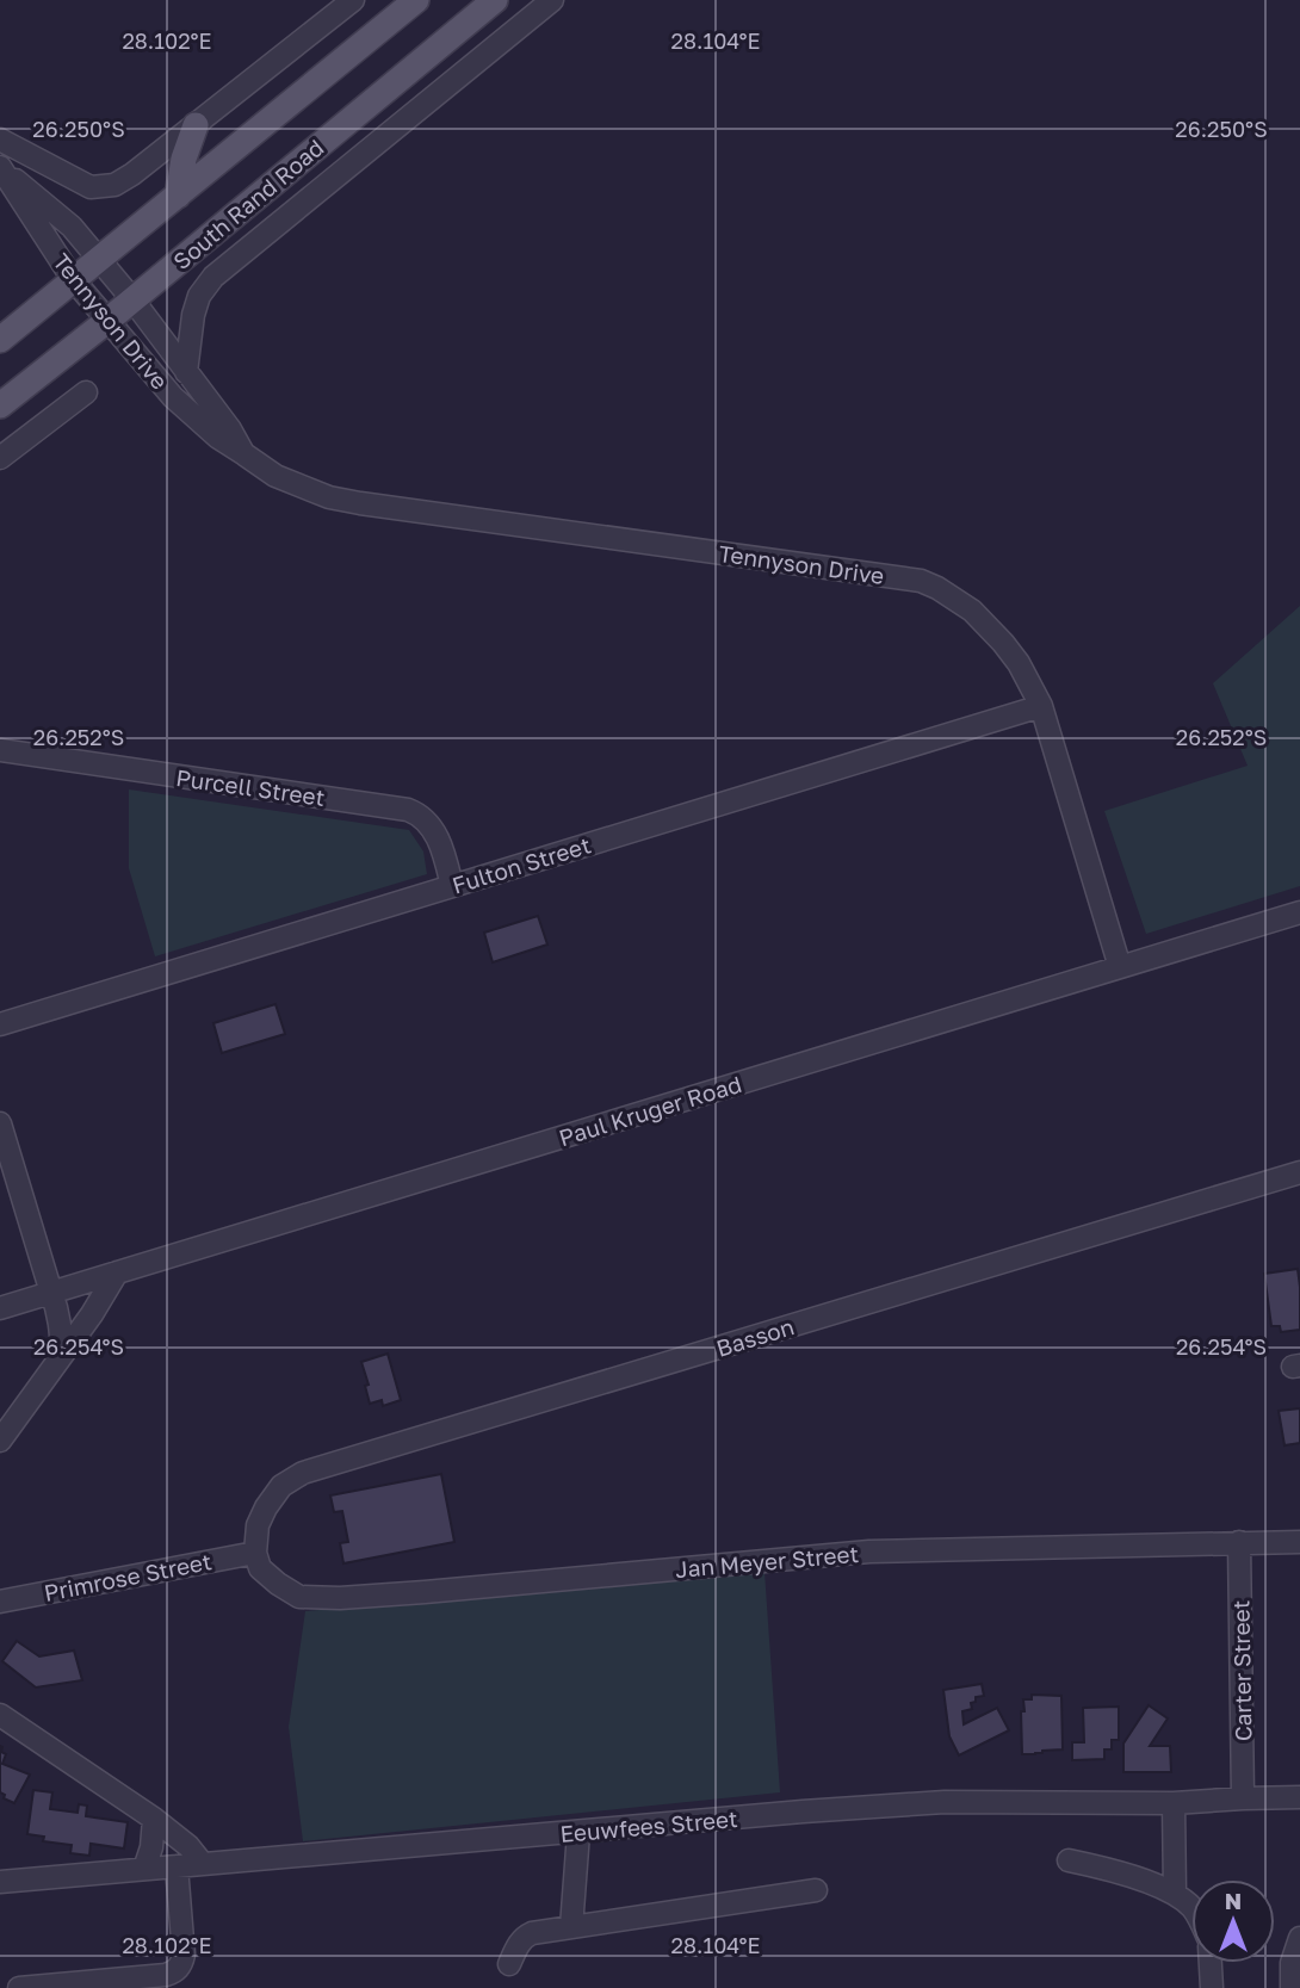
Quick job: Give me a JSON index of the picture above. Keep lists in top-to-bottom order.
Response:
{
  "streets": {
    "main road": ["South Rand Road"],
    "street": [
      "Tennyson Drive",
      "Purcell Street",
      "Fulton Street",
      "Paul Kruger Road",
      "Basson",
      "Jan Meyer Street",
      "Primrose Street",
      "Carter Street",
      "Eeuwfees Street"
    ]
  },
  "crossings": [
    ["South Rand Road", "Tennyson Drive"],
    ["Tennyson Drive", "Fulton Street"],
    ["Tennyson Drive", "Paul Kruger Road"],
    ["Purcell Street", "Fulton Street"],
    ["Basson", "Jan Meyer Street"],
    ["Basson", "Primrose Street"],
    ["Jan Meyer Street", "Primrose Street"],
    ["Jan Meyer Street", "Carter Street"],
    ["Carter Street", "Eeuwfees Street"]
  ],
  "north": "top",
  "coordinates": [
    "28.102°E",
    "28.104°E",
    "26.250°S",
    "26.252°S",
    "26.254°S"
  ]
}
